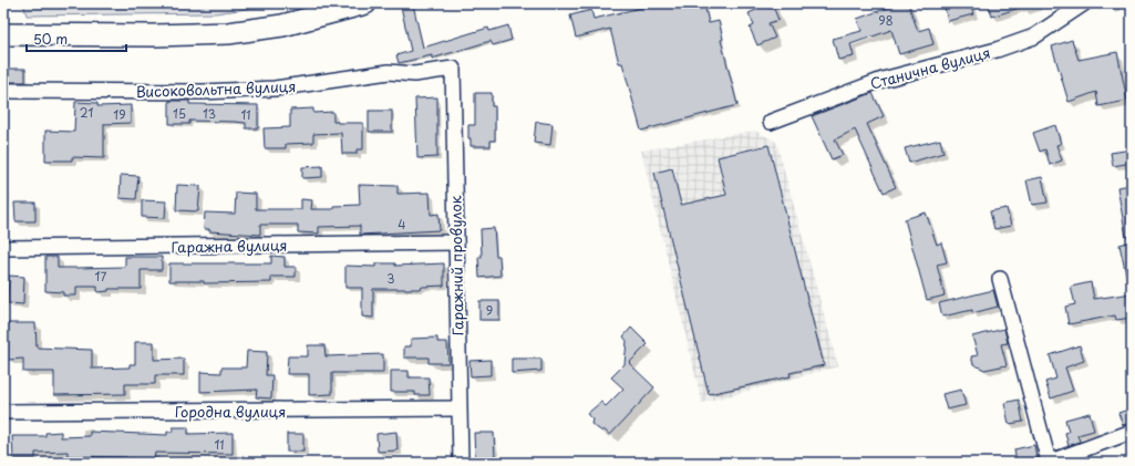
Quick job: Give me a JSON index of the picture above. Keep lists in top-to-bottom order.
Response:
{
  "streets": {
    "street": [
      "Станична вулиця",
      "Високовольтна вулиця",
      "Гаражна вулиця",
      "Гаражний провулок",
      "Городна вулиця"
    ]
  },
  "crossings": [
    ["Високовольтна вулиця", "Гаражний провулок"],
    ["Гаражна вулиця", "Гаражний провулок"],
    ["Гаражний провулок", "Городна вулиця"]
  ],
  "house_numbers": [
    "98",
    "21",
    "15",
    "13",
    "19",
    "11",
    "4",
    "17",
    "3",
    "9",
    "11"
  ],
  "scale_bar": "50 m"
}
